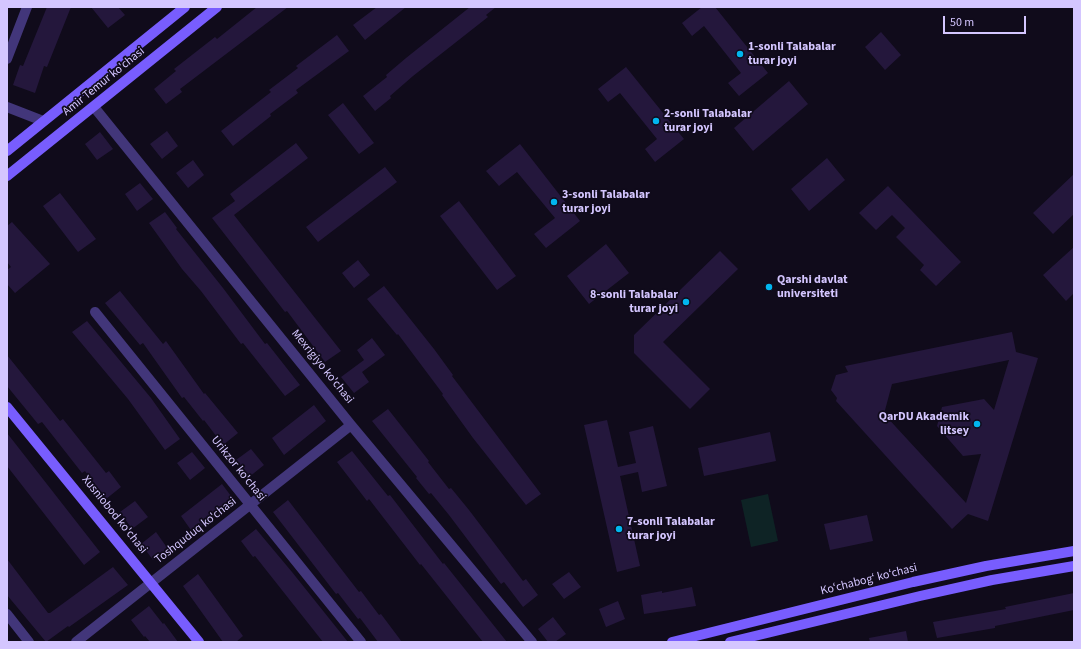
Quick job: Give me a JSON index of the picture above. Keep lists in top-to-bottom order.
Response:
{
  "streets": {
    "main road": ["Amir Temur ko'chasi", "Xusniobod ko'chasi", "Ko‘chabog‘ ko‘chasi"],
    "street": ["Mexrigiyo ko'chasi", "Urikzor ko'chasi", "Toshquduq ko'chasi"]
  },
  "crossings": [
    ["Amir Temur ko'chasi", "Mexrigiyo ko'chasi"],
    ["Mexrigiyo ko'chasi", "Toshquduq ko'chasi"],
    ["Urikzor ko'chasi", "Toshquduq ko'chasi"],
    ["Xusniobod ko'chasi", "Toshquduq ko'chasi"]
  ],
  "places": [
    "1-sonli Talabalar turar joyi",
    "2-sonli Talabalar turar joyi",
    "3-sonli Talabalar turar joyi",
    "Qarshi davlat universiteti",
    "8-sonli Talabalar turar joyi",
    "QarDU Akademik litsey",
    "7-sonli Talabalar turar joyi"
  ],
  "scale_bar": "50 m"
}
